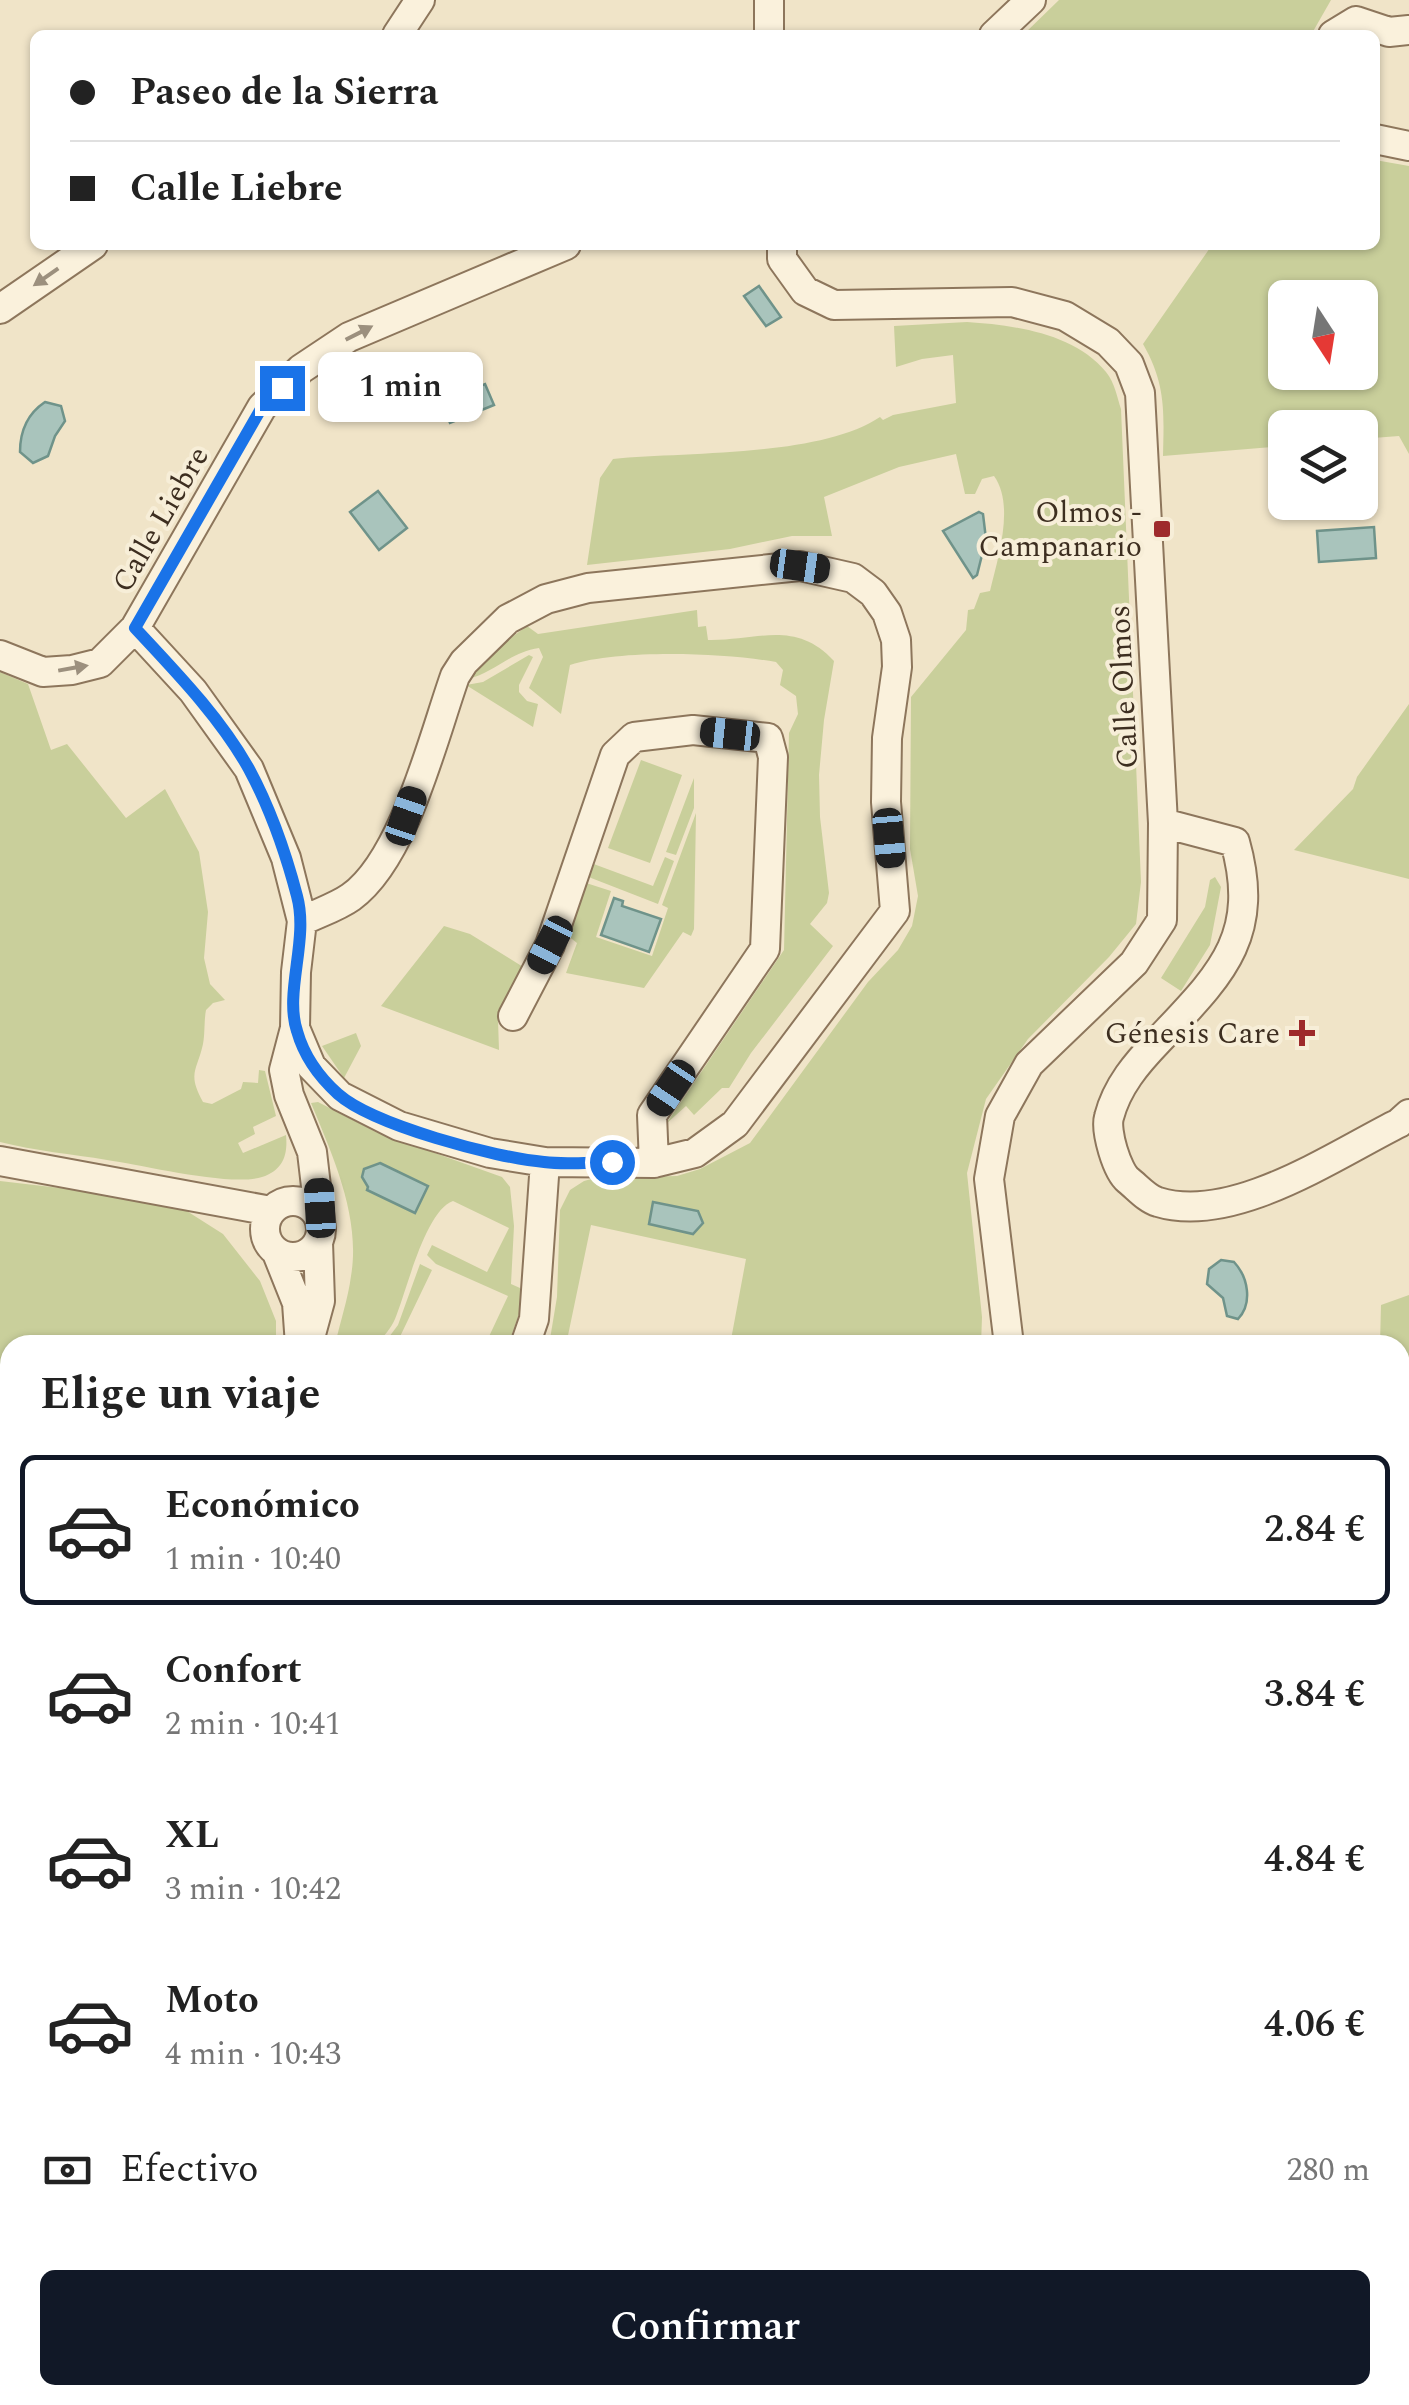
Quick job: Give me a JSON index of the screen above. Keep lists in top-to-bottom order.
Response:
{
  "streets": {
    "street": ["Calle Liebre", "Calle Olmos"]
  },
  "places": {
    "transit": ["Olmos - Campanario"],
    "health": ["Génesis Care"]
  },
  "north": "bottom",
  "page": {
    "banner": ["Paseo de la Sierra", "Calle Liebre"],
    "bubble": "1 min",
    "heading": "Elige un viaje",
    "list": [
      {
        "name": "Económico",
        "note": "1 min · 10:40",
        "value": "2.84 €"
      },
      {
        "name": "Confort",
        "note": "2 min · 10:41",
        "value": "3.84 €"
      },
      {
        "name": "XL",
        "note": "3 min · 10:42",
        "value": "4.84 €"
      },
      {
        "name": "Moto",
        "note": "4 min · 10:43",
        "value": "4.06 €"
      }
    ],
    "pay": ["Efectivo", "280 m"],
    "buttons": "Confirmar"
  }
}
